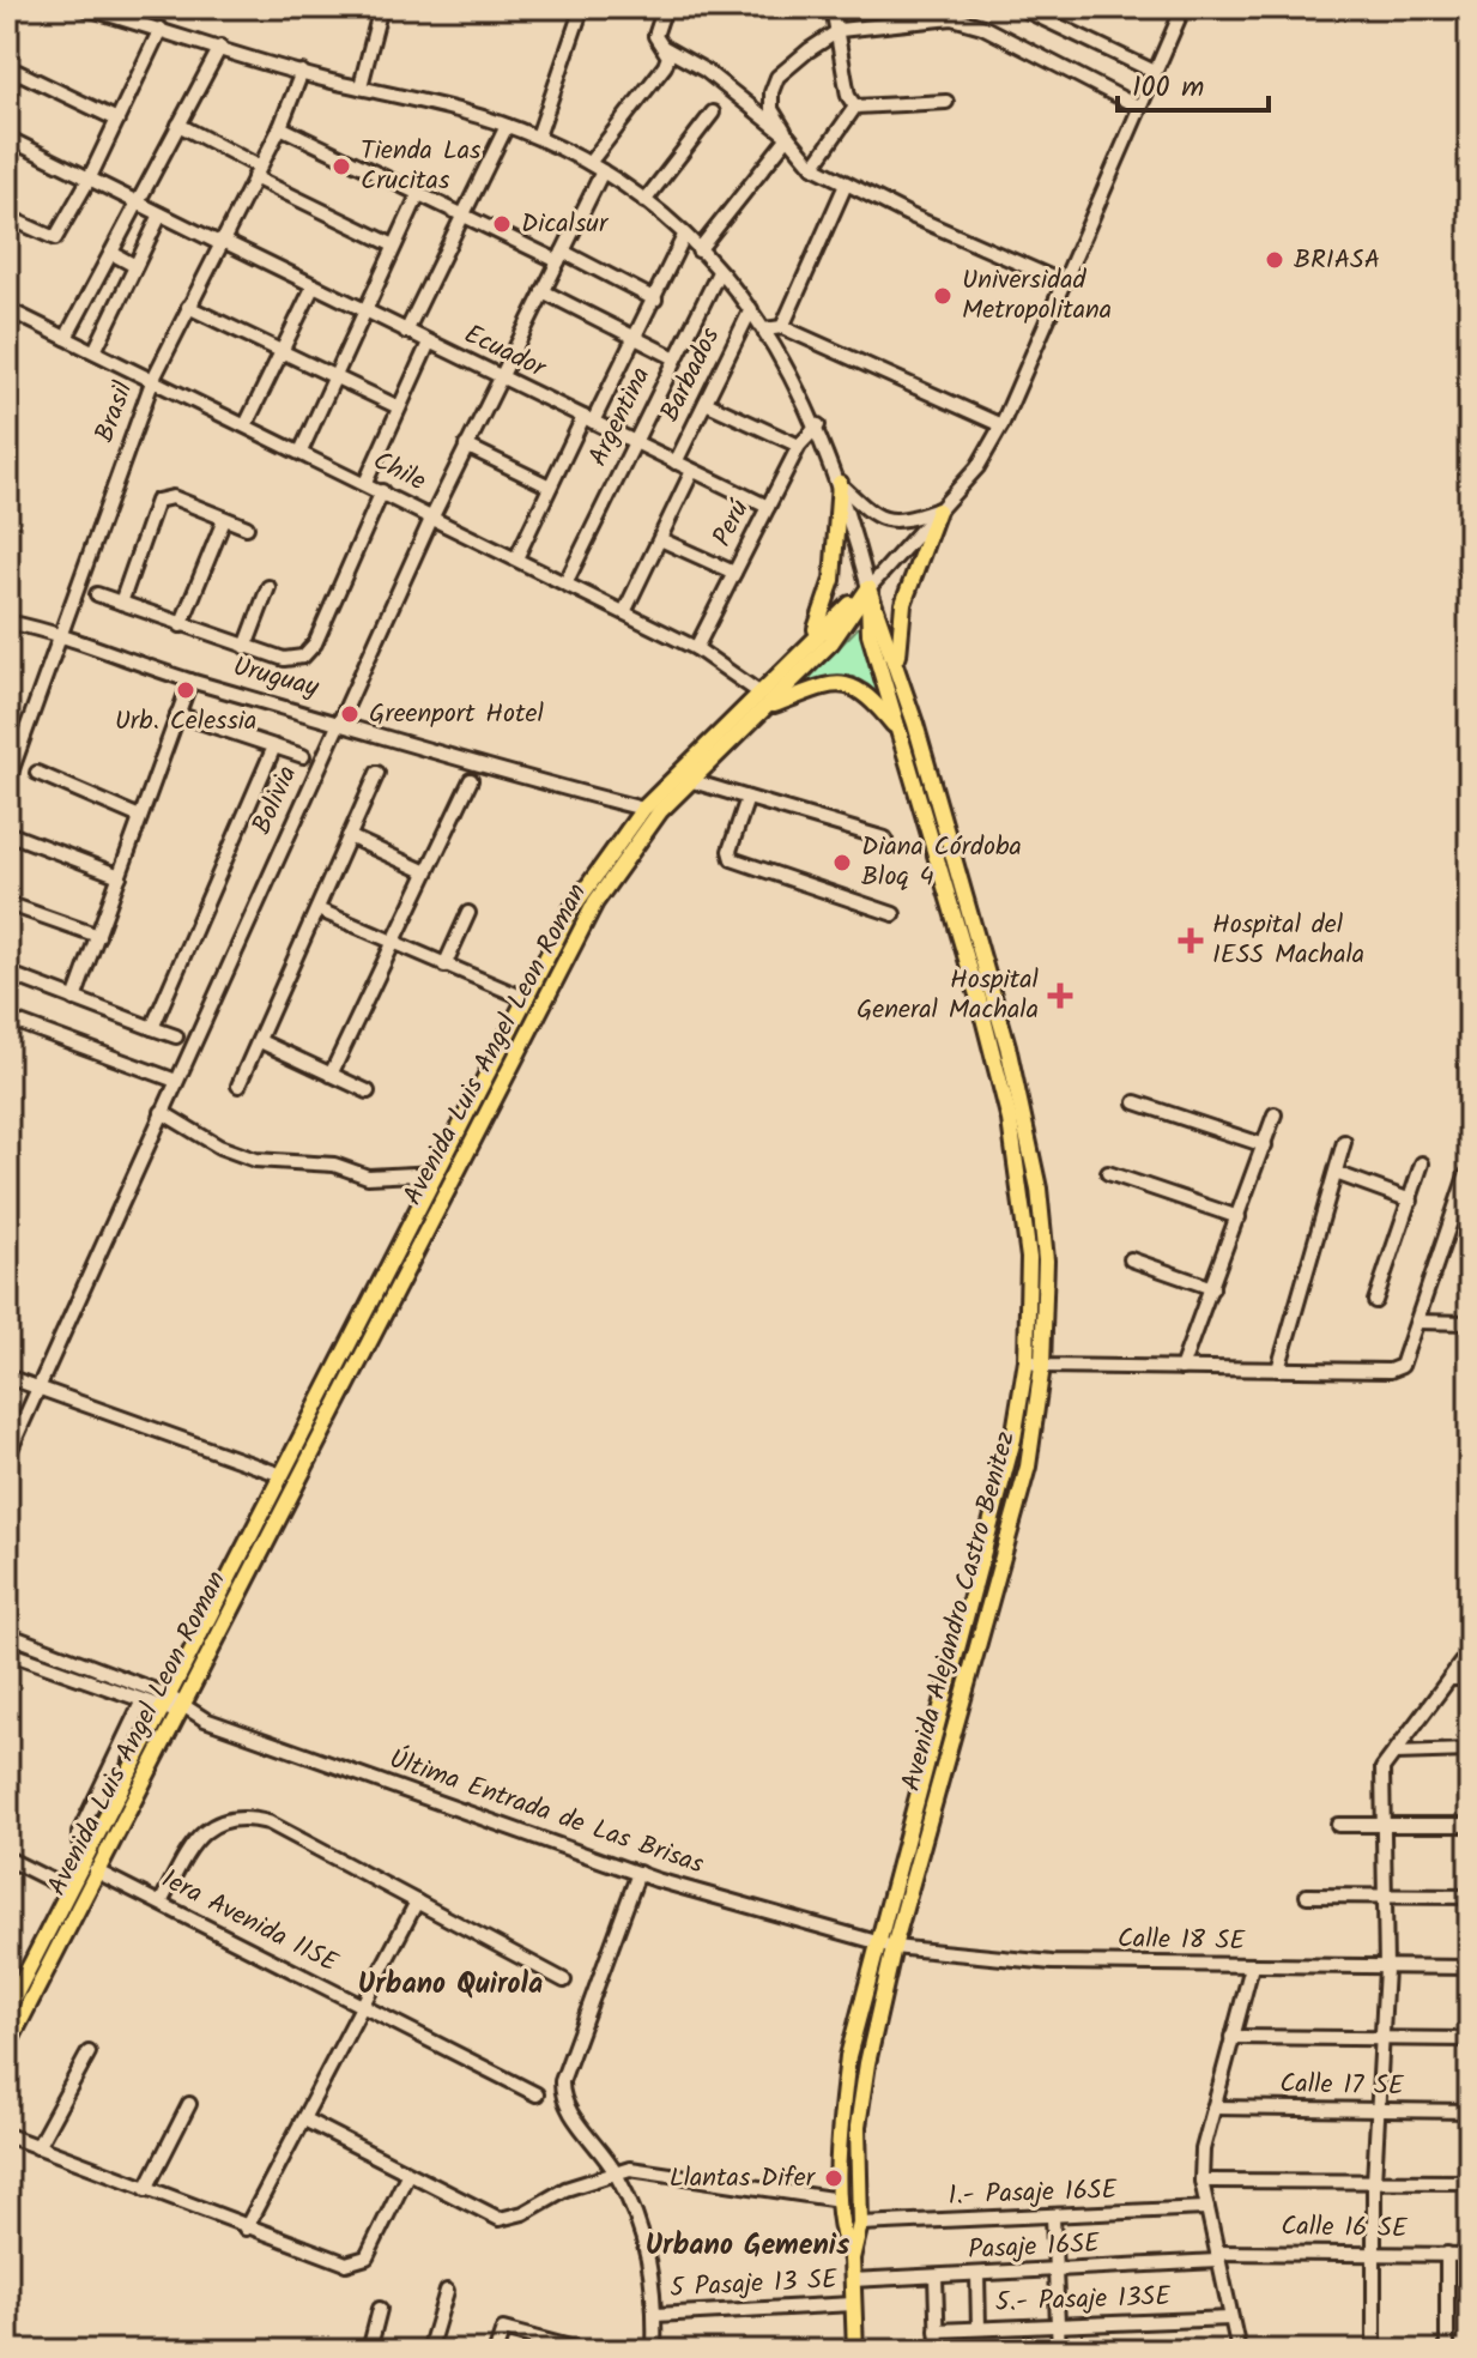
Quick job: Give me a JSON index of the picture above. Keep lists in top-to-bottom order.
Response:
{
  "streets": {
    "main road": ["Avenida Luis Angel Leon Roman", "Avenida Alejandro Castro Benitez"],
    "street": [
      "Ecuador",
      "Barbados",
      "Brasil",
      "Argentina",
      "Chile",
      "Perú",
      "Uruguay",
      "Bolivia",
      "Última Entrada de Las Brisas",
      "1era Avenida 11SE",
      "Calle 18 SE",
      "Calle 17 SE",
      "1.- Pasaje 16SE",
      "Calle 16 SE",
      "Pasaje 16SE",
      "5 Pasaje 13 SE",
      "5.- Pasaje 13SE"
    ]
  },
  "crossings": [
    ["Ecuador", "Barbados"],
    ["Ecuador", "Brasil"],
    ["Ecuador", "Argentina"],
    ["Ecuador", "Perú"],
    ["Ecuador", "Bolivia"],
    ["Barbados", "Avenida Alejandro Castro Benitez"],
    ["Brasil", "Chile"],
    ["Brasil", "Uruguay"],
    ["Brasil", "Avenida Alejandro Castro Benitez"],
    ["Argentina", "Chile"],
    ["Argentina", "Avenida Alejandro Castro Benitez"],
    ["Chile", "Perú"],
    ["Chile", "Bolivia"],
    ["Chile", "Avenida Luis Angel Leon Roman"],
    ["Perú", "Avenida Alejandro Castro Benitez"],
    ["Uruguay", "Bolivia"],
    ["Uruguay", "Avenida Luis Angel Leon Roman"],
    ["Bolivia", "Avenida Alejandro Castro Benitez"],
    ["Avenida Luis Angel Leon Roman", "Avenida Alejandro Castro Benitez"],
    ["Avenida Luis Angel Leon Roman", "Última Entrada de Las Brisas"],
    ["Avenida Luis Angel Leon Roman", "1era Avenida 11SE"],
    ["Avenida Alejandro Castro Benitez", "Última Entrada de Las Brisas"],
    ["Avenida Alejandro Castro Benitez", "Calle 18 SE"],
    ["Avenida Alejandro Castro Benitez", "1.- Pasaje 16SE"],
    ["Avenida Alejandro Castro Benitez", "Pasaje 16SE"],
    ["Avenida Alejandro Castro Benitez", "5 Pasaje 13 SE"],
    ["Última Entrada de Las Brisas", "Calle 18 SE"],
    ["Calle 16 SE", "Pasaje 16SE"]
  ],
  "districts": ["Urbano Quirola", "Urbano Gemenis"],
  "places": {
    "other": [
      "Tienda Las Crucitas",
      "Dicalsur",
      "BRIASA",
      "Universidad Metropolitana",
      "Urb. Celessia",
      "Greenport Hotel",
      "Diana Córdoba Bloq 4",
      "Llantas Difer"
    ],
    "health": ["Hospital del IESS Machala", "Hospital General Machala"]
  },
  "scale_bar": "100 m"
}
